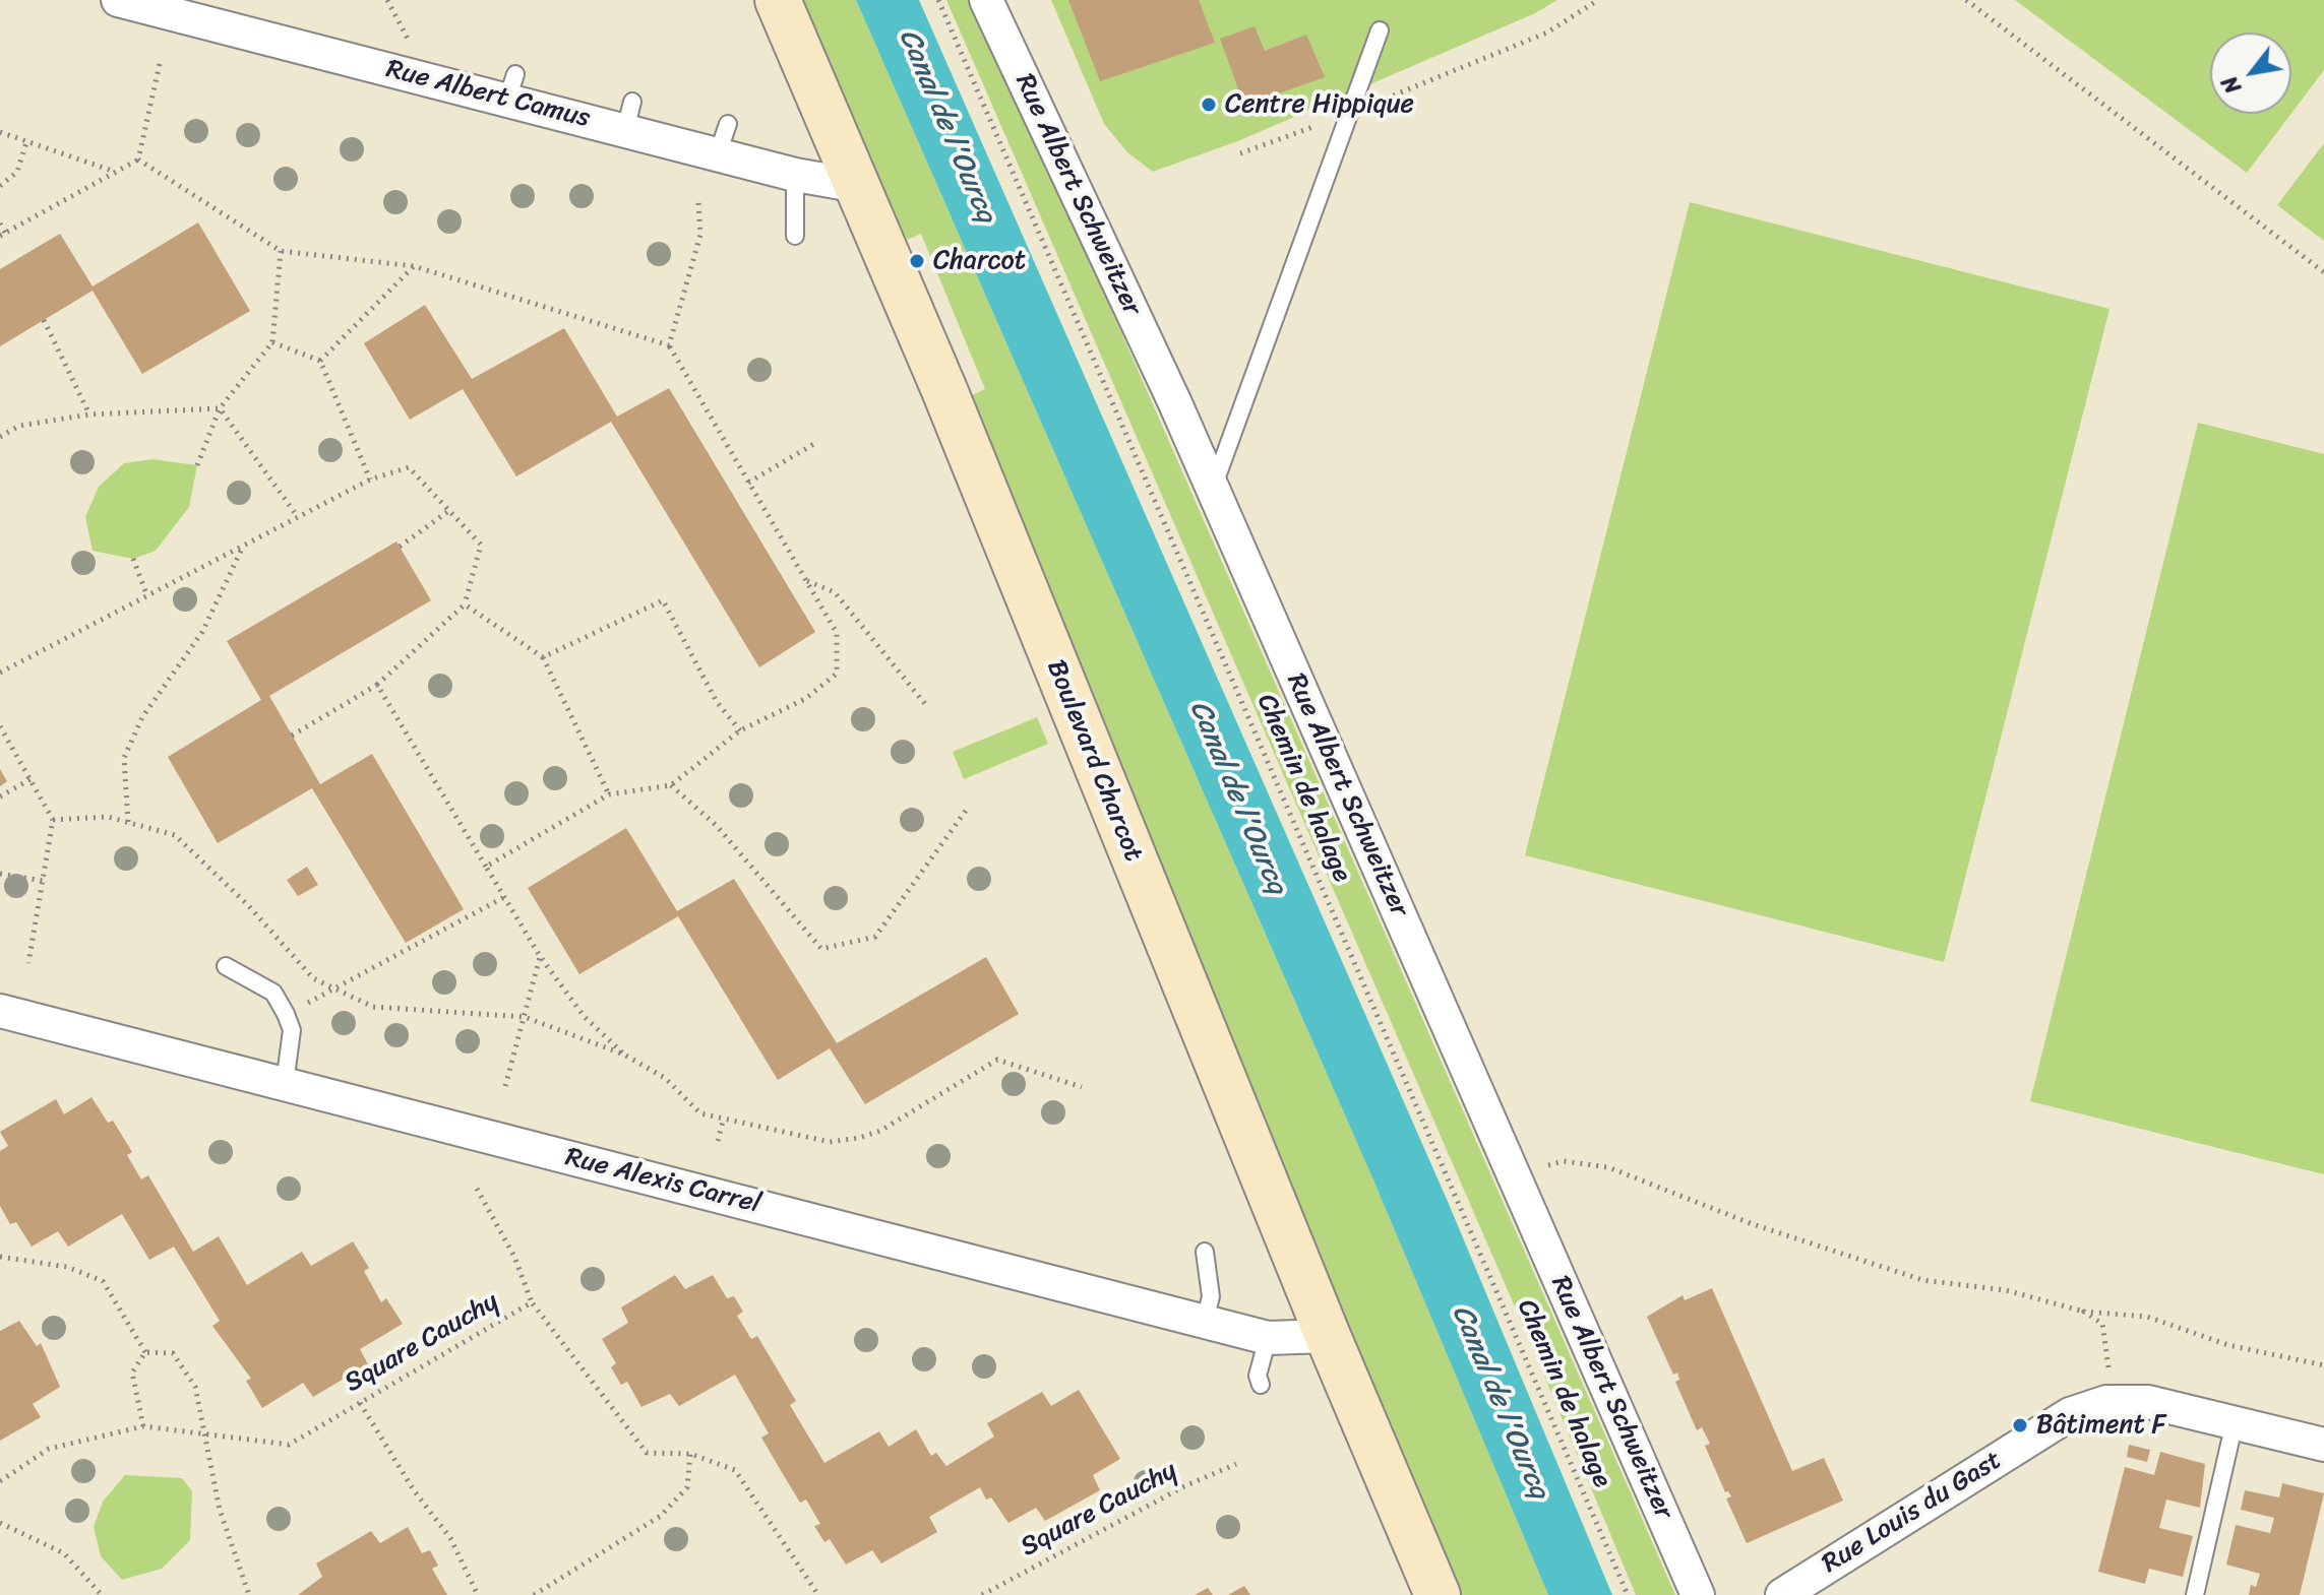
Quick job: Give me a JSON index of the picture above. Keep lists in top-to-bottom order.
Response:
{
  "streets": {
    "street": [
      "Rue Albert Camus",
      "Rue Albert Schweitzer",
      "Boulevard Charcot",
      "Rue Alexis Carrel",
      "Rue Louis du Gast"
    ],
    "path": ["Chemin de halage", "Square Cauchy"]
  },
  "crossings": [
    ["Rue Albert Camus", "Boulevard Charcot"],
    ["Boulevard Charcot", "Rue Alexis Carrel"]
  ],
  "water": ["Canal de l'Ourcq"],
  "places": ["Centre Hippique", "Charcot", "Bâtiment F"],
  "north": "bottom left"
}
